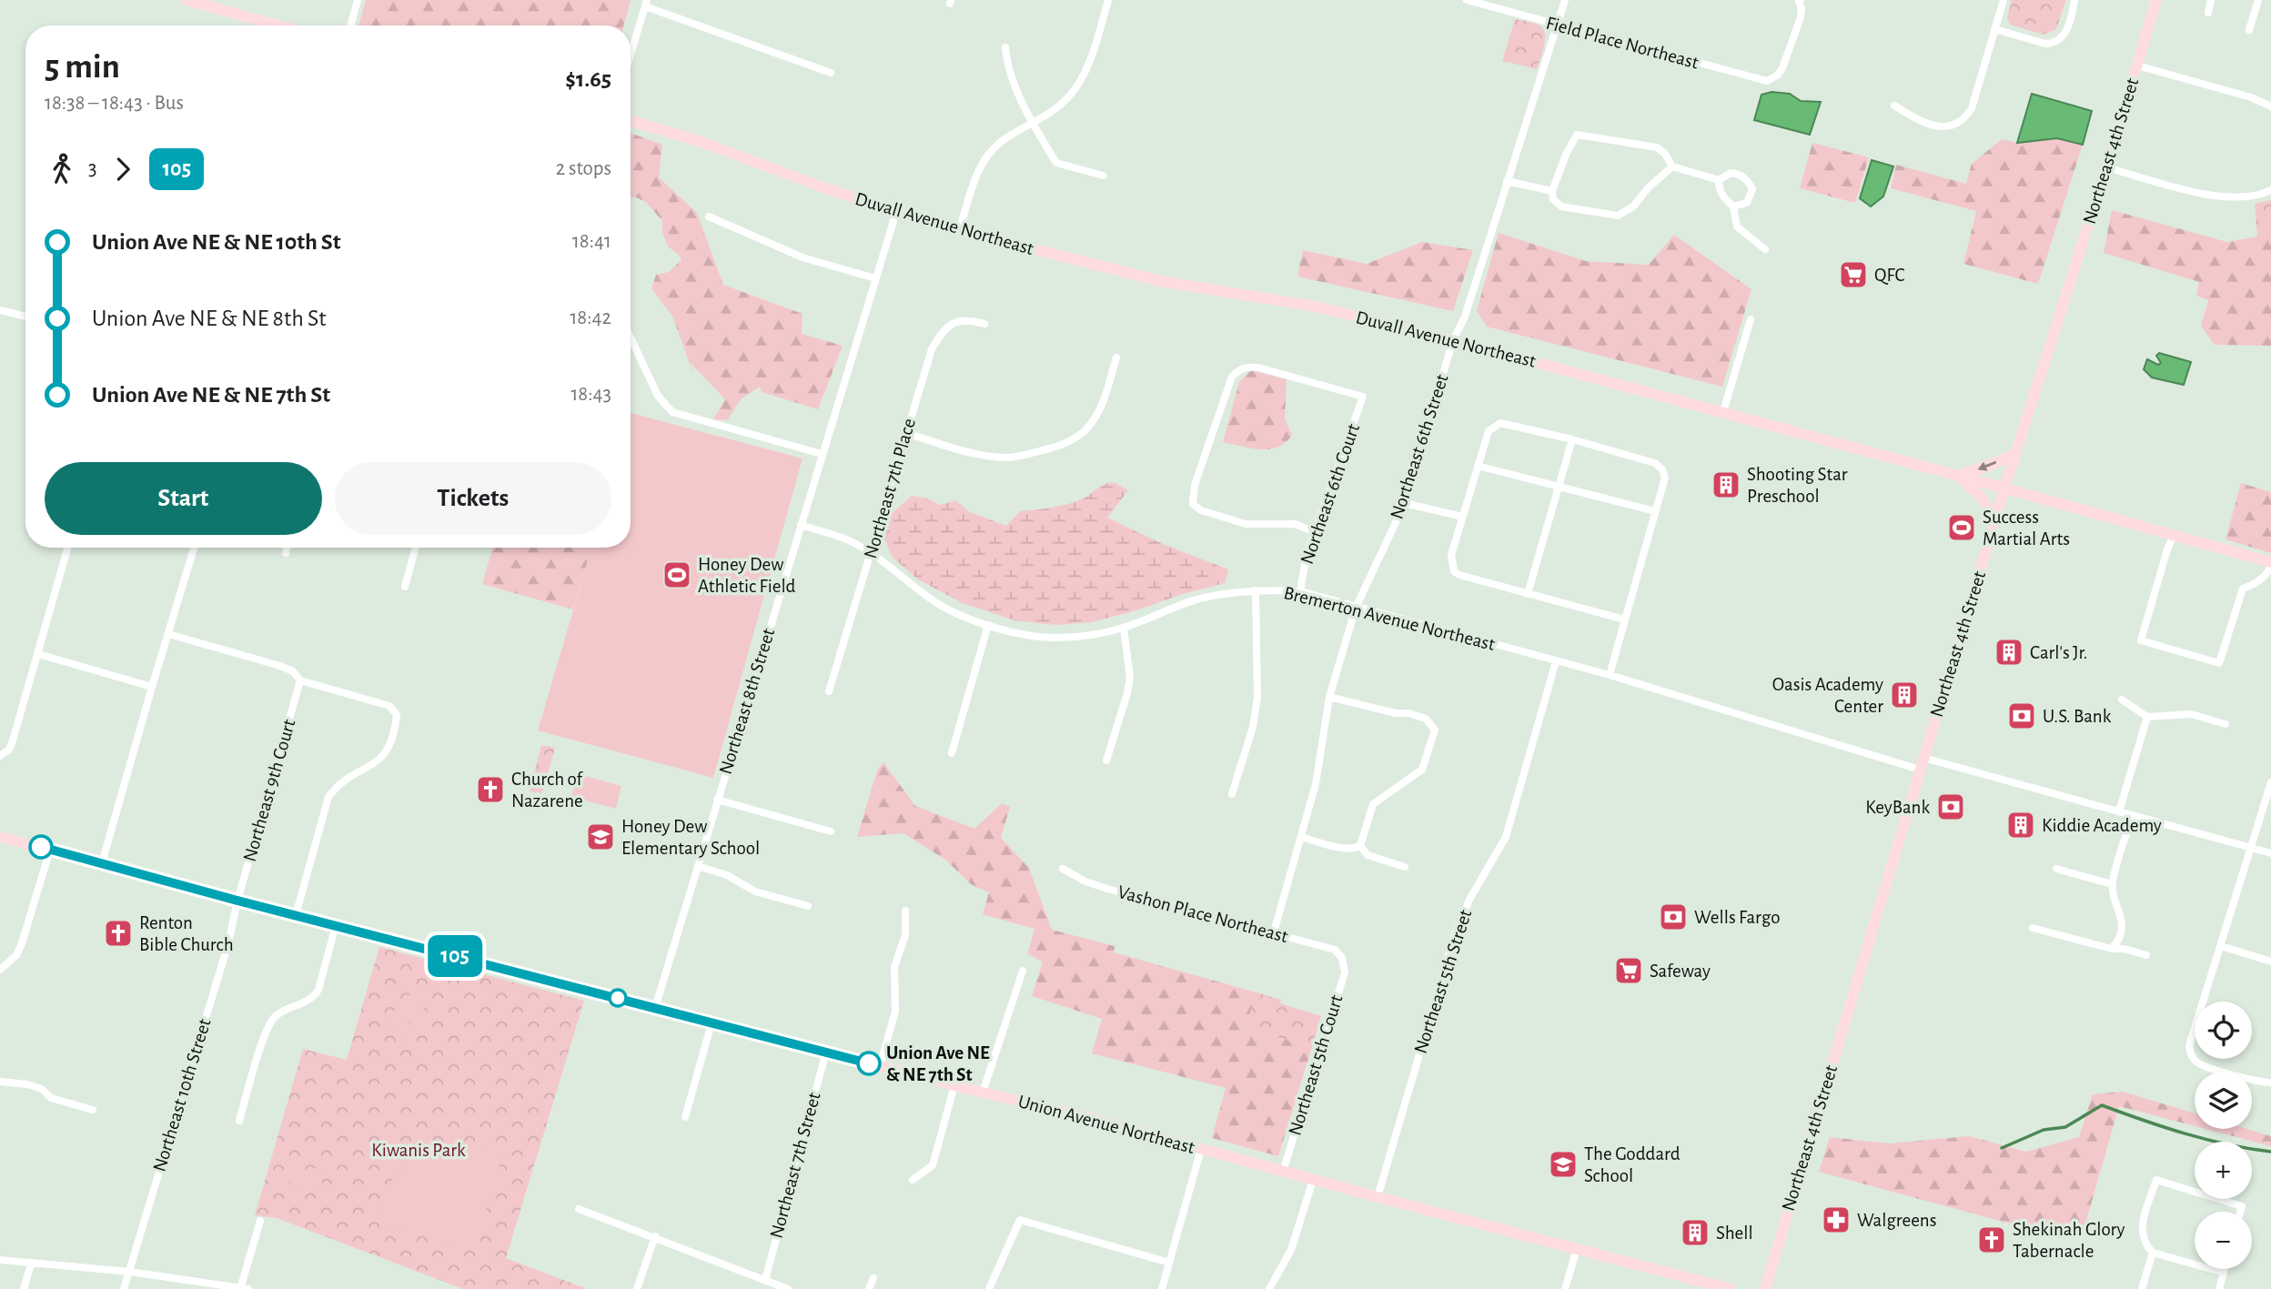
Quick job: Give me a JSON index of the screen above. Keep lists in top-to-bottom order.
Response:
{
  "streets": {
    "main road": ["Northeast 4th Street", "Duvall Avenue Northeast", "Union Avenue Northeast"],
    "street": [
      "Field Place Northeast",
      "Northeast 6th Street",
      "Northeast 7th Place",
      "Northeast 6th Court",
      "Bremerton Avenue Northeast",
      "Northeast 8th Street",
      "Northeast 9th Court",
      "Vashon Place Northeast",
      "Northeast 5th Street",
      "Northeast 5th Court",
      "Northeast 10th Street",
      "Northeast 7th Street"
    ]
  },
  "crossings": [
    ["Field Place Northeast", "Northeast 6th Street"],
    ["Northeast 4th Street", "Duvall Avenue Northeast"],
    ["Northeast 4th Street", "Bremerton Avenue Northeast"],
    ["Duvall Avenue Northeast", "Northeast 6th Street"],
    ["Duvall Avenue Northeast", "Northeast 8th Street"],
    ["Northeast 6th Street", "Bremerton Avenue Northeast"],
    ["Northeast 6th Street", "Vashon Place Northeast"],
    ["Northeast 7th Place", "Bremerton Avenue Northeast"],
    ["Northeast 6th Court", "Bremerton Avenue Northeast"],
    ["Bremerton Avenue Northeast", "Northeast 8th Street"],
    ["Bremerton Avenue Northeast", "Northeast 5th Street"],
    ["Northeast 8th Street", "Union Avenue Northeast"],
    ["Northeast 9th Court", "Northeast 10th Street"],
    ["Northeast 9th Court", "Union Avenue Northeast"],
    ["Vashon Place Northeast", "Northeast 5th Court"],
    ["Northeast 5th Street", "Union Avenue Northeast"],
    ["Northeast 5th Court", "Union Avenue Northeast"],
    ["Northeast 10th Street", "Union Avenue Northeast"],
    ["Union Avenue Northeast", "Northeast 7th Street"]
  ],
  "parks": ["Kiwanis Park"],
  "places": {
    "supermarket": ["QFC", "Safeway"],
    "building": [
      "Shooting Star Preschool",
      "Carl's Jr.",
      "Oasis Academy Center",
      "Kiddie Academy",
      "Shell"
    ],
    "sports": ["Success Martial Arts", "Honey Dew Athletic Field"],
    "bank": ["U.S. Bank", "KeyBank", "Wells Fargo"],
    "church": ["Church of Nazarene", "Renton Bible Church", "Shekinah Glory Tabernacle"],
    "school or university": ["Honey Dew Elementary School", "The Goddard School"],
    "other": ["Union Ave NE & NE 7th St"],
    "pharmacy": ["Walgreens"]
  },
  "lines": ["bus line 105"],
  "page": {
    "on_map": "105",
    "heading": ["5 min", "18:38 – 18:43 · Bus", "$1.65"],
    "legs": ["3", "105", "2 stops"],
    "list": [
      {
        "name": "Union Ave NE & NE 10th St",
        "value": "18:41"
      },
      {
        "name": "Union Ave NE & NE 8th St",
        "value": "18:42"
      },
      {
        "name": "Union Ave NE & NE 7th St",
        "value": "18:43"
      }
    ],
    "buttons": ["Start", "Tickets"],
    "map_buttons": ["+", "−"]
  }
}
